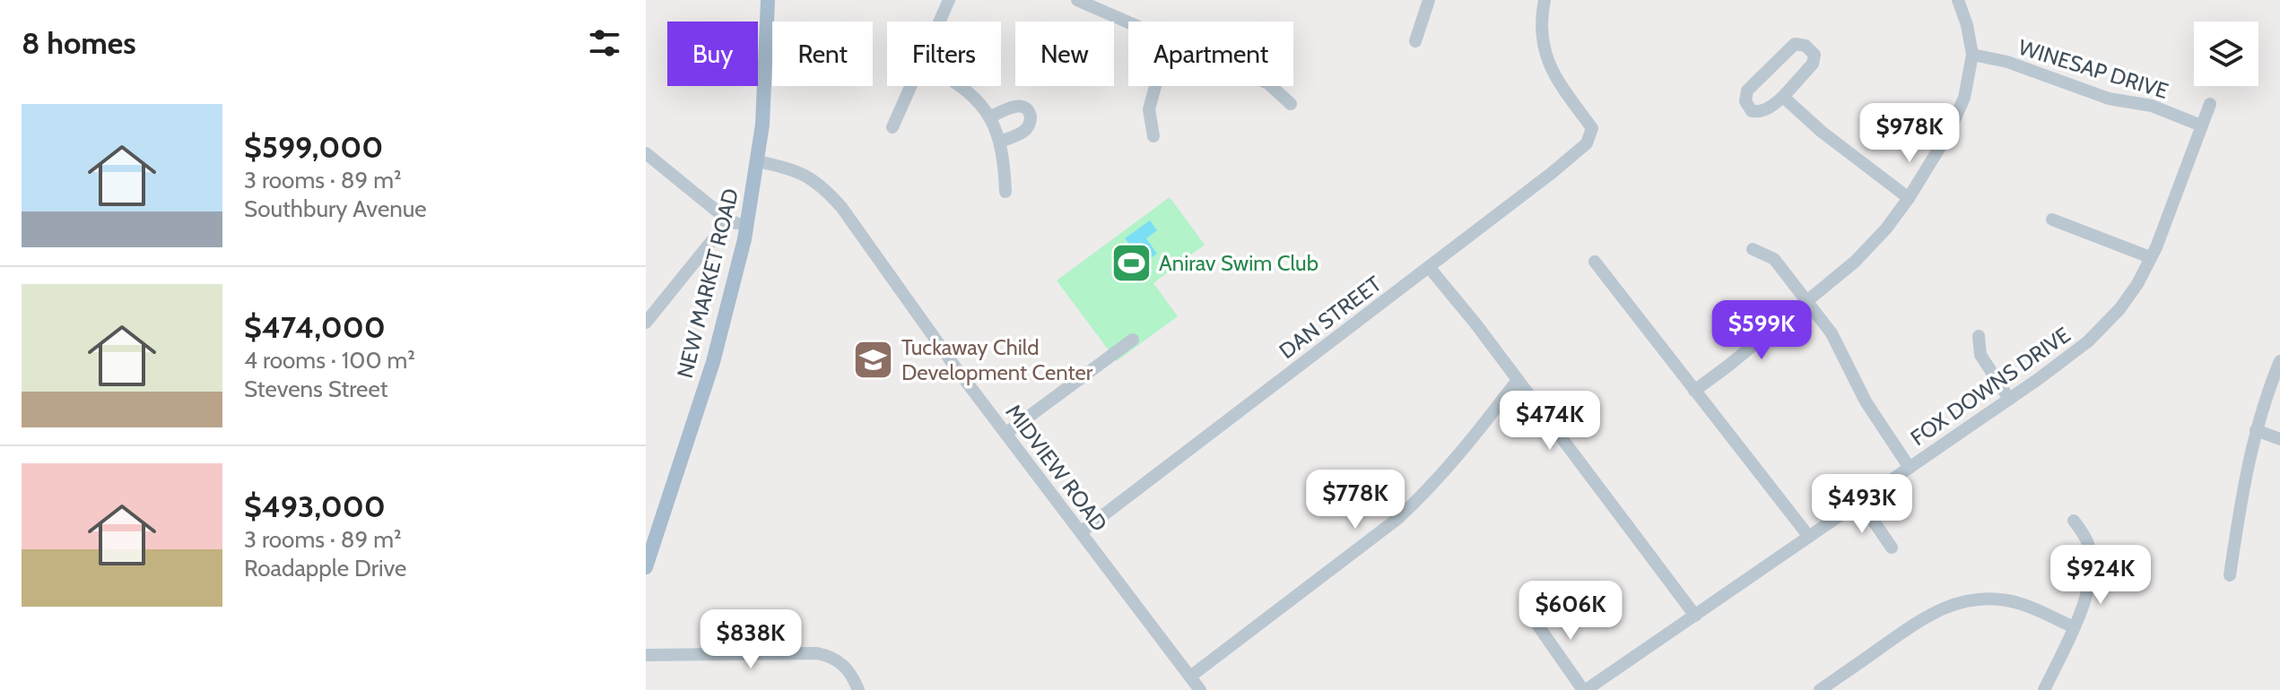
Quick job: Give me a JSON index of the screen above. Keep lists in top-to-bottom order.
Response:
{
  "streets": {
    "main road": ["NEW MARKET ROAD"],
    "street": [
      "WINESAP DRIVE",
      "DAN STREET",
      "FOX DOWNS DRIVE",
      "MIDVIEW ROAD"
    ]
  },
  "crossings": [
    ["WINESAP DRIVE", "FOX DOWNS DRIVE"],
    ["NEW MARKET ROAD", "MIDVIEW ROAD"],
    ["DAN STREET", "MIDVIEW ROAD"]
  ],
  "places": {
    "sports": ["Anirav Swim Club"],
    "school or university": ["Tuckaway Child Development Center"]
  },
  "page": {
    "heading": "8 homes",
    "chip": [
      "Buy",
      "Rent",
      "Filters",
      "New",
      "Apartment"
    ],
    "list": [
      {
        "name": "$599,000",
        "note": "3 rooms · 89 m² · Southbury Avenue"
      },
      {
        "name": "$474,000",
        "note": "4 rooms · 100 m² · Stevens Street"
      },
      {
        "name": "$493,000",
        "note": "3 rooms · 89 m² · Roadapple Drive"
      }
    ],
    "price": [
      "$978K",
      "$599K",
      "$474K",
      "$778K",
      "$493K",
      "$924K",
      "$606K",
      "$838K"
    ]
  }
}
